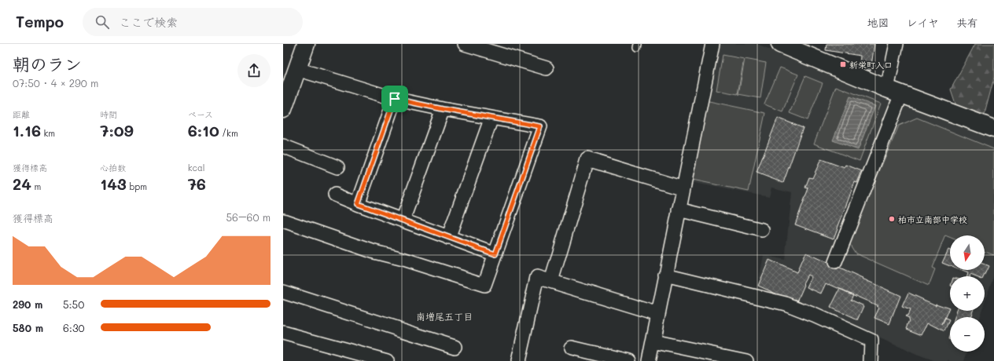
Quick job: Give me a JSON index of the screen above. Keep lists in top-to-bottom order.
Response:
{
  "districts": ["南増尾五丁目"],
  "places": {
    "transit": ["新栄町入口"],
    "other": ["柏市立南部中学校"]
  },
  "north": "bottom",
  "page": {
    "header": "Tempo",
    "search": "ここで検索",
    "nav": ["地図", "レイヤ", "共有"],
    "heading": ["朝のラン", "07:50 · 4 × 290 m"],
    "stats": [
      ["距離", "1.16 km"],
      ["時間", "7:09"],
      ["ペース", "6:10 /km"],
      ["獲得標高", "24 m"],
      ["心拍数", "143 bpm"],
      ["kcal", "76"]
    ],
    "chart": ["獲得標高", "56–60 m"],
    "map_buttons": ["+", "−"],
    "list": [
      {
        "name": "290 m",
        "note": "5:50"
      },
      {
        "name": "580 m",
        "note": "6:30"
      }
    ]
  }
}
